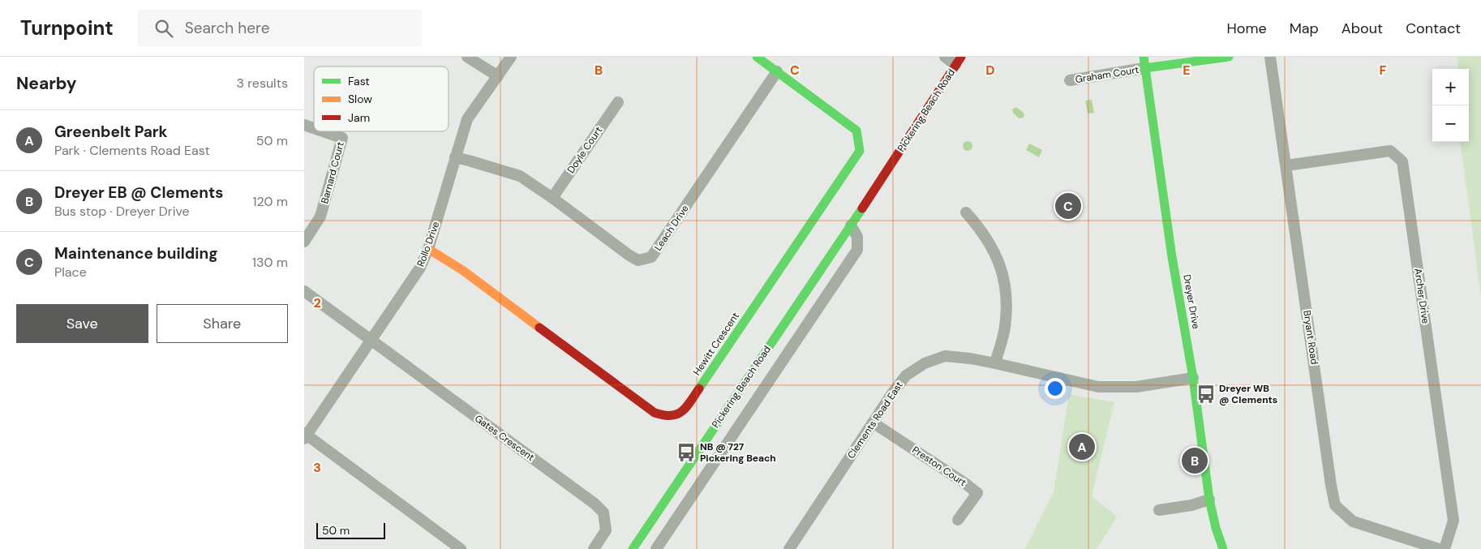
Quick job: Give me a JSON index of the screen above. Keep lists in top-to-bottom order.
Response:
{
  "streets": {
    "street": [
      "Graham Court",
      "Pickering Beach Road",
      "Doyle Court",
      "Barnard Court",
      "Leach Drive",
      "Rollo Drive",
      "Archer Drive",
      "Dreyer Drive",
      "Bryant Road",
      "Hewitt Crescent",
      "Clements Road East",
      "Gates Crescent",
      "Preston Court"
    ]
  },
  "crossings": [
    ["Graham Court", "Dreyer Drive"],
    ["Doyle Court", "Leach Drive"],
    ["Leach Drive", "Rollo Drive"],
    ["Leach Drive", "Hewitt Crescent"],
    ["Rollo Drive", "Hewitt Crescent"],
    ["Rollo Drive", "Gates Crescent"],
    ["Archer Drive", "Bryant Road"],
    ["Dreyer Drive", "Clements Road East"],
    ["Clements Road East", "Preston Court"]
  ],
  "places": {
    "bus stop": ["Dreyer WB @ Clements", "NB @ 727 Pickering Beach"]
  },
  "legend": ["Fast", "Slow", "Jam"],
  "scale_bar": "50 m",
  "page": {
    "header": "Turnpoint",
    "search": "Search here",
    "nav": [
      "Home",
      "Map",
      "About",
      "Contact"
    ],
    "heading": ["Nearby", "3 results"],
    "map_buttons": ["+", "−"],
    "list": [
      {
        "mark": "A",
        "name": "Greenbelt Park",
        "note": "Park · Clements Road East",
        "value": "50 m"
      },
      {
        "mark": "B",
        "name": "Dreyer EB @ Clements",
        "note": "Bus stop · Dreyer Drive",
        "value": "120 m"
      },
      {
        "mark": "C",
        "name": "Maintenance building",
        "note": "Place",
        "value": "130 m"
      }
    ],
    "pins": ["C", "A", "B"],
    "buttons": ["Save", "Share"],
    "scale": "50 m"
  },
  "grid": {
    "columns": [
      "B",
      "C",
      "D",
      "E",
      "F"
    ],
    "rows": ["2", "3"]
  }
}
